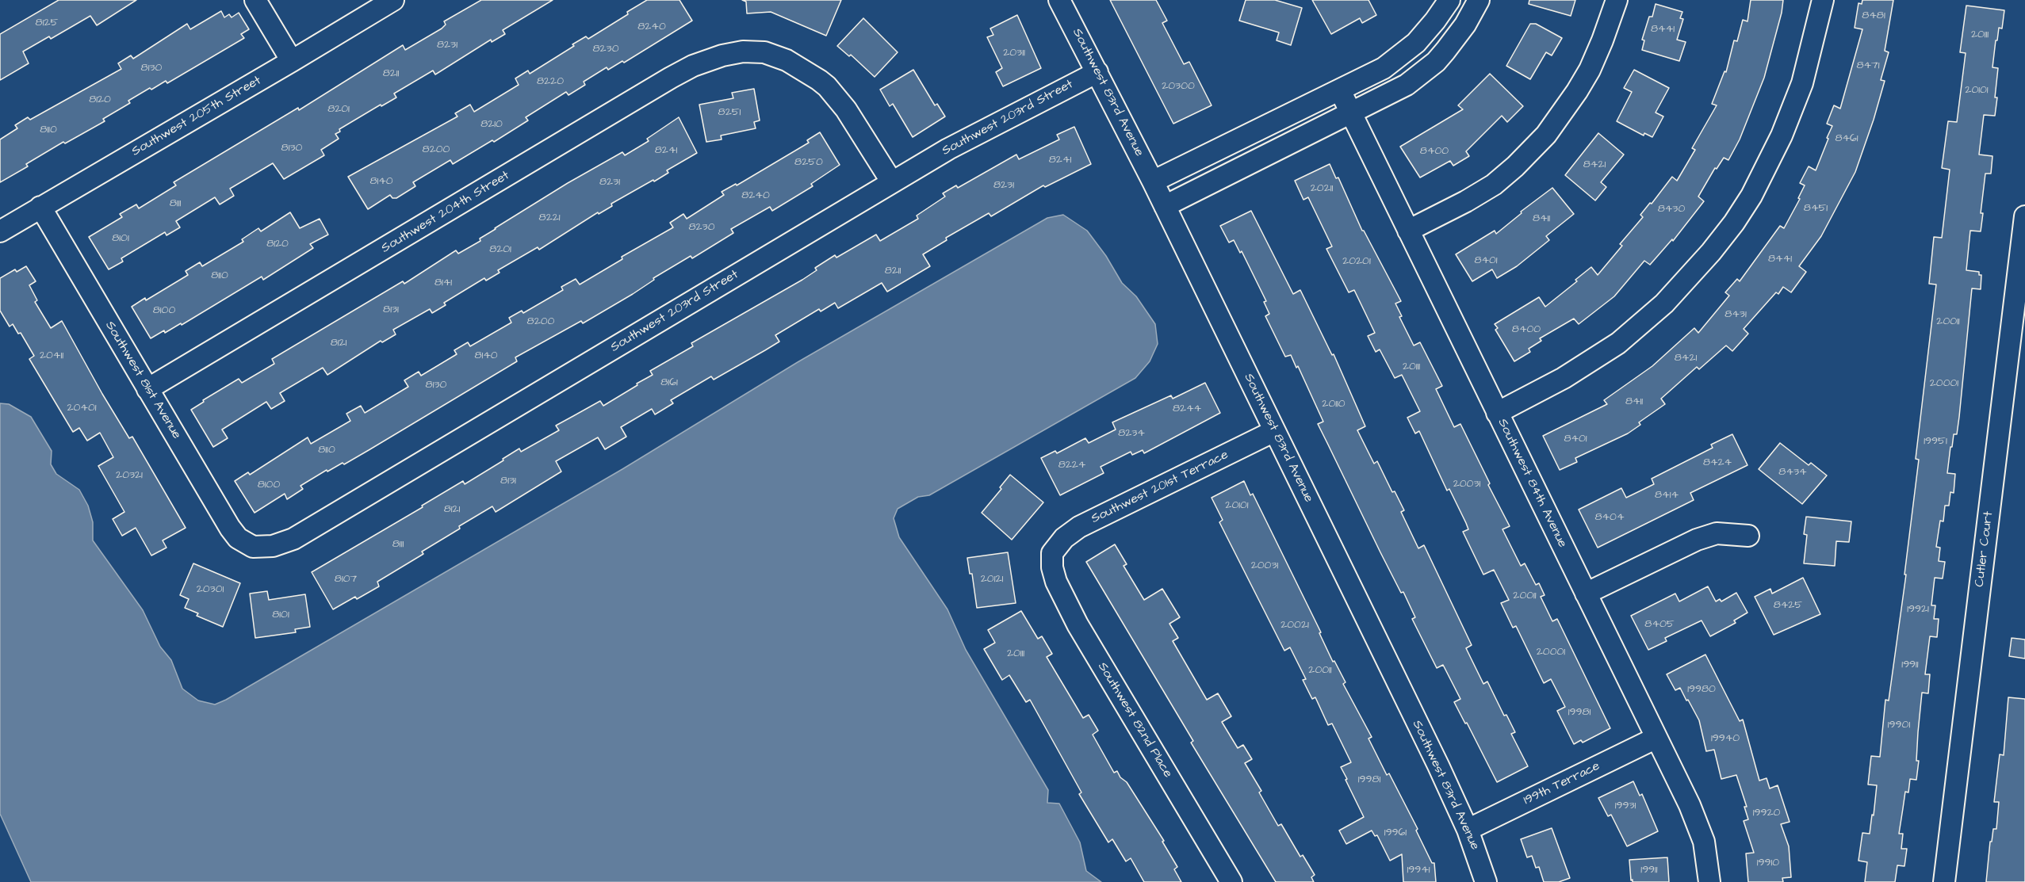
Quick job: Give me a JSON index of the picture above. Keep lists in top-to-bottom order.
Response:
{
  "streets": {
    "street": [
      "Southwest 83rd Avenue",
      "Southwest 205th Street",
      "Southwest 203rd Street",
      "Southwest 204th Street",
      "Southwest 81st Avenue",
      "Southwest 84th Avenue",
      "Southwest 201st Terrace",
      "Cutler Court",
      "Southwest 82nd Place",
      "199th Terrace"
    ]
  },
  "crossings": [
    ["Southwest 83rd Avenue", "Southwest 203rd Street"],
    ["Southwest 83rd Avenue", "Southwest 201st Terrace"],
    ["Southwest 83rd Avenue", "199th Terrace"],
    ["Southwest 205th Street", "Southwest 81st Avenue"],
    ["Southwest 203rd Street", "Southwest 204th Street"],
    ["Southwest 203rd Street", "Southwest 81st Avenue"],
    ["Southwest 204th Street", "Southwest 81st Avenue"],
    ["Southwest 84th Avenue", "199th Terrace"],
    ["Southwest 201st Terrace", "Southwest 82nd Place"]
  ],
  "house_numbers": [
    "8481",
    "8125",
    "8240",
    "8441",
    "20111",
    "8231",
    "8230",
    "20311",
    "8471",
    "8130",
    "8211",
    "8220",
    "20300",
    "20101",
    "8120",
    "8201",
    "8251",
    "8210",
    "8110",
    "8461",
    "8130",
    "8200",
    "8241",
    "8400",
    "8241",
    "8250",
    "8421",
    "8140",
    "8231",
    "8231",
    "20211",
    "8240",
    "8111",
    "8451",
    "8430",
    "8221",
    "8411",
    "8230",
    "8101",
    "8120",
    "8201",
    "8441",
    "8401",
    "20201",
    "8211",
    "8110",
    "8141",
    "8131",
    "8100",
    "8431",
    "8200",
    "20011",
    "8400",
    "8121",
    "20411",
    "8140",
    "8421",
    "20111",
    "8161",
    "20001",
    "8130",
    "8411",
    "20110",
    "20401",
    "8244",
    "8234",
    "8401",
    "19951",
    "8110",
    "8424",
    "8224",
    "8434",
    "20321",
    "8131",
    "20031",
    "8100",
    "8414",
    "20101",
    "8121",
    "8404",
    "8111",
    "20031",
    "8107",
    "20121",
    "20301",
    "20011",
    "8425",
    "19921",
    "8101",
    "8405",
    "20021",
    "20001",
    "20111",
    "19911",
    "20011",
    "19980",
    "19981",
    "19901",
    "19940",
    "19981",
    "19931",
    "19920",
    "19961",
    "19910",
    "19941",
    "19911"
  ]
}
